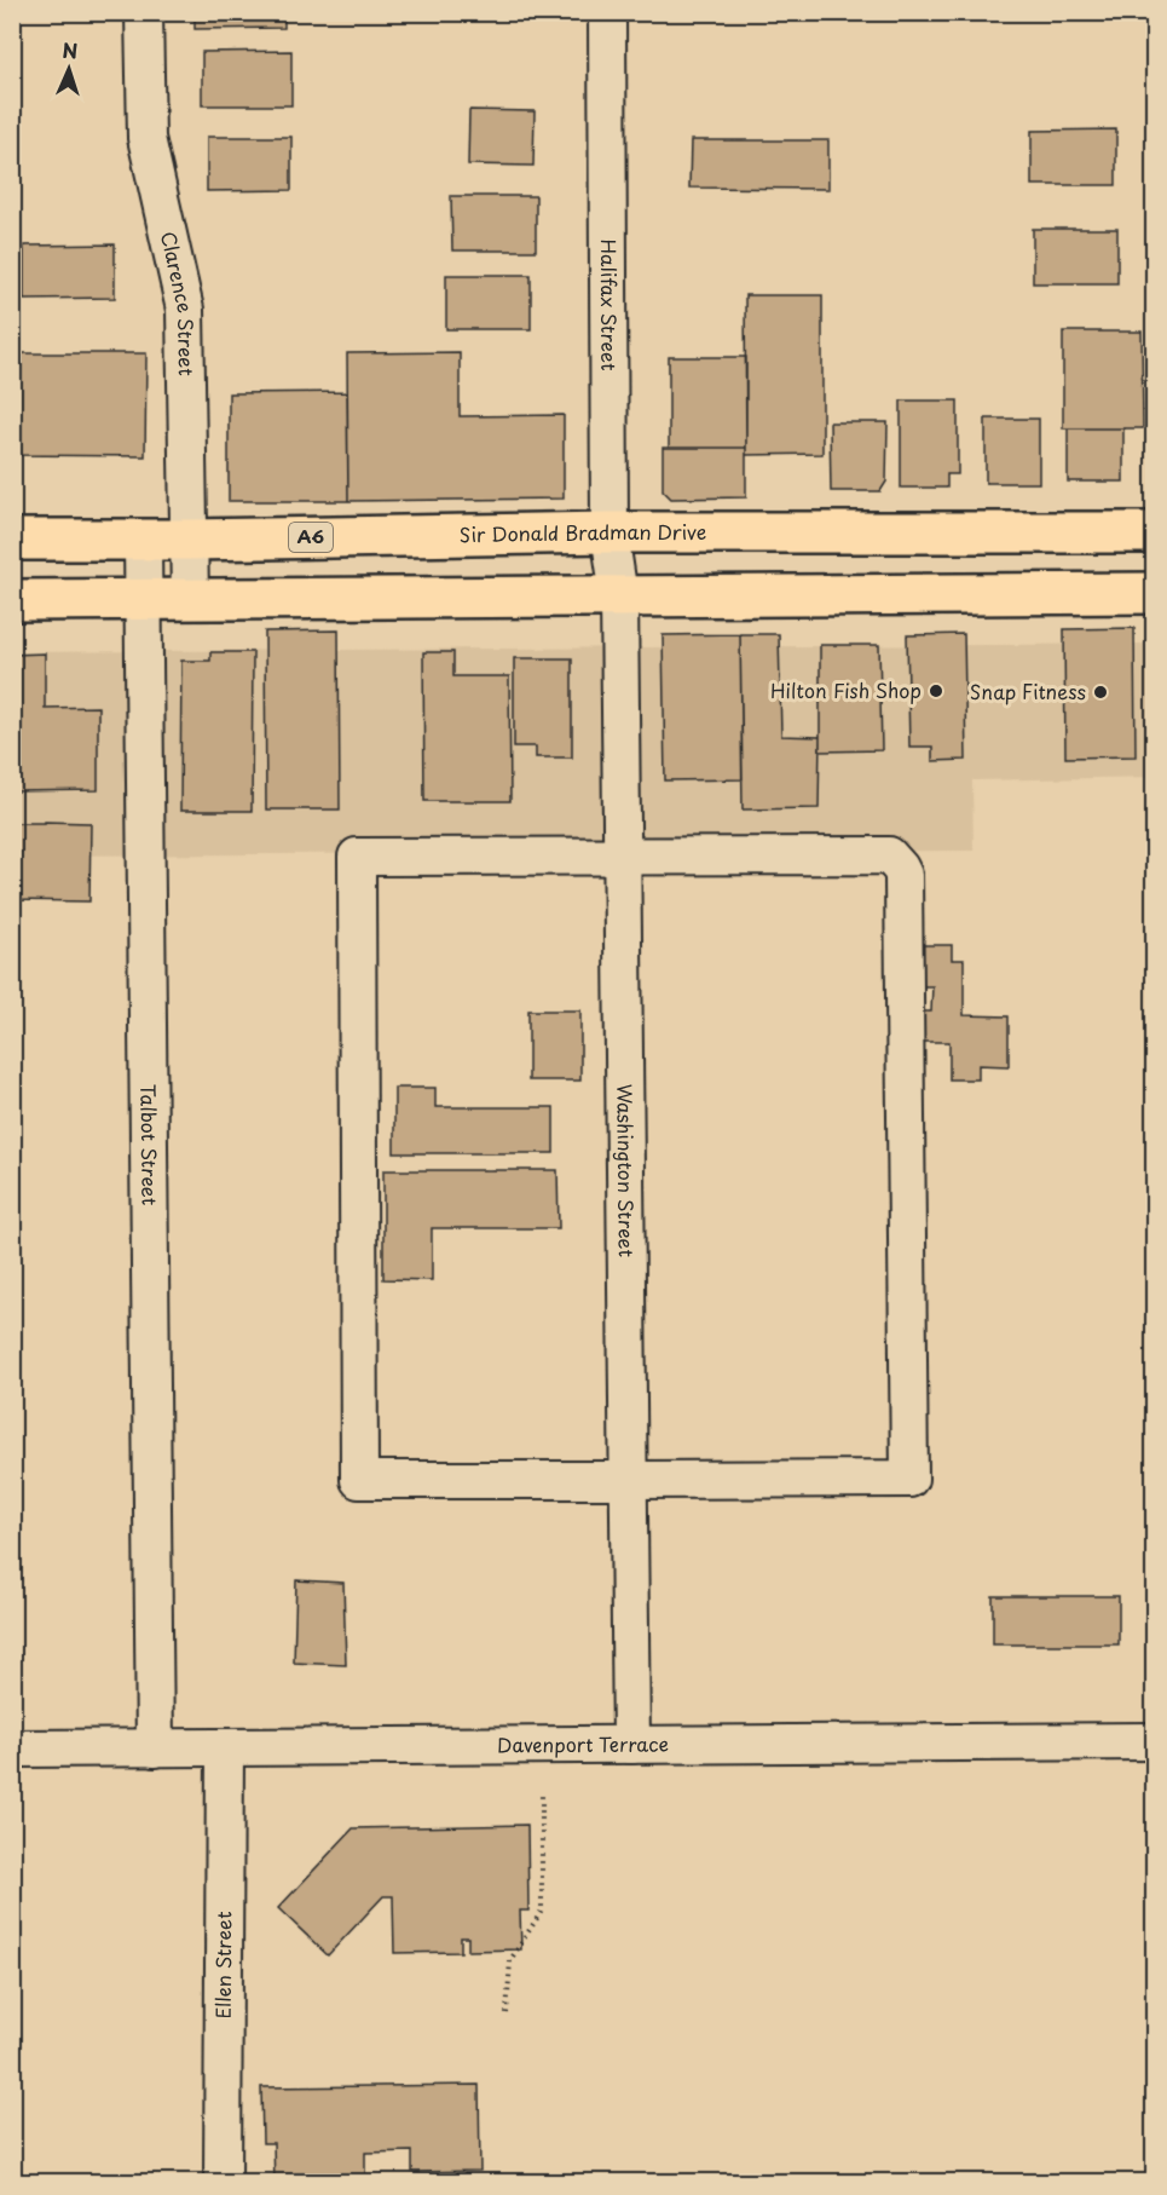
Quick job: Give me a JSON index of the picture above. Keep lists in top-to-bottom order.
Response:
{
  "streets": {
    "main road": ["Sir Donald Bradman Drive", "A6"],
    "street": [
      "Clarence Street",
      "Halifax Street",
      "Talbot Street",
      "Washington Street",
      "Davenport Terrace",
      "Ellen Street"
    ]
  },
  "crossings": [
    ["Clarence Street", "Sir Donald Bradman Drive"],
    ["Halifax Street", "Sir Donald Bradman Drive"],
    ["Halifax Street", "Washington Street"],
    ["Sir Donald Bradman Drive", "Talbot Street"],
    ["Talbot Street", "Davenport Terrace"],
    ["Washington Street", "Davenport Terrace"],
    ["Davenport Terrace", "Ellen Street"]
  ],
  "places": ["Hilton Fish Shop", "Snap Fitness"],
  "north": "top"
}
